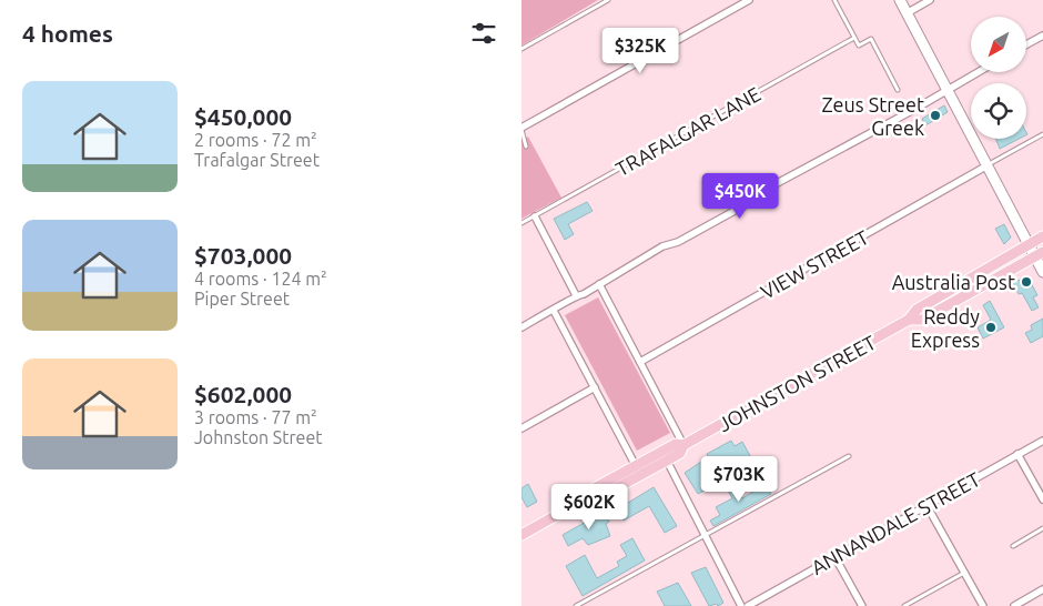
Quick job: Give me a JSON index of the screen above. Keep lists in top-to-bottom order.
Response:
{
  "streets": {
    "main road": ["JOHNSTON STREET"],
    "street": ["VIEW STREET", "ANNANDALE STREET"],
    "lane": ["TRAFALGAR LANE"]
  },
  "places": ["Zeus Street Greek", "Australia Post", "Reddy Express"],
  "north": "bottom left",
  "page": {
    "heading": "4 homes",
    "price": [
      "$325K",
      "$450K",
      "$703K",
      "$602K"
    ],
    "list": [
      {
        "name": "$450,000",
        "note": "2 rooms · 72 m² · Trafalgar Street"
      },
      {
        "name": "$703,000",
        "note": "4 rooms · 124 m² · Piper Street"
      },
      {
        "name": "$602,000",
        "note": "3 rooms · 77 m² · Johnston Street"
      }
    ]
  }
}
